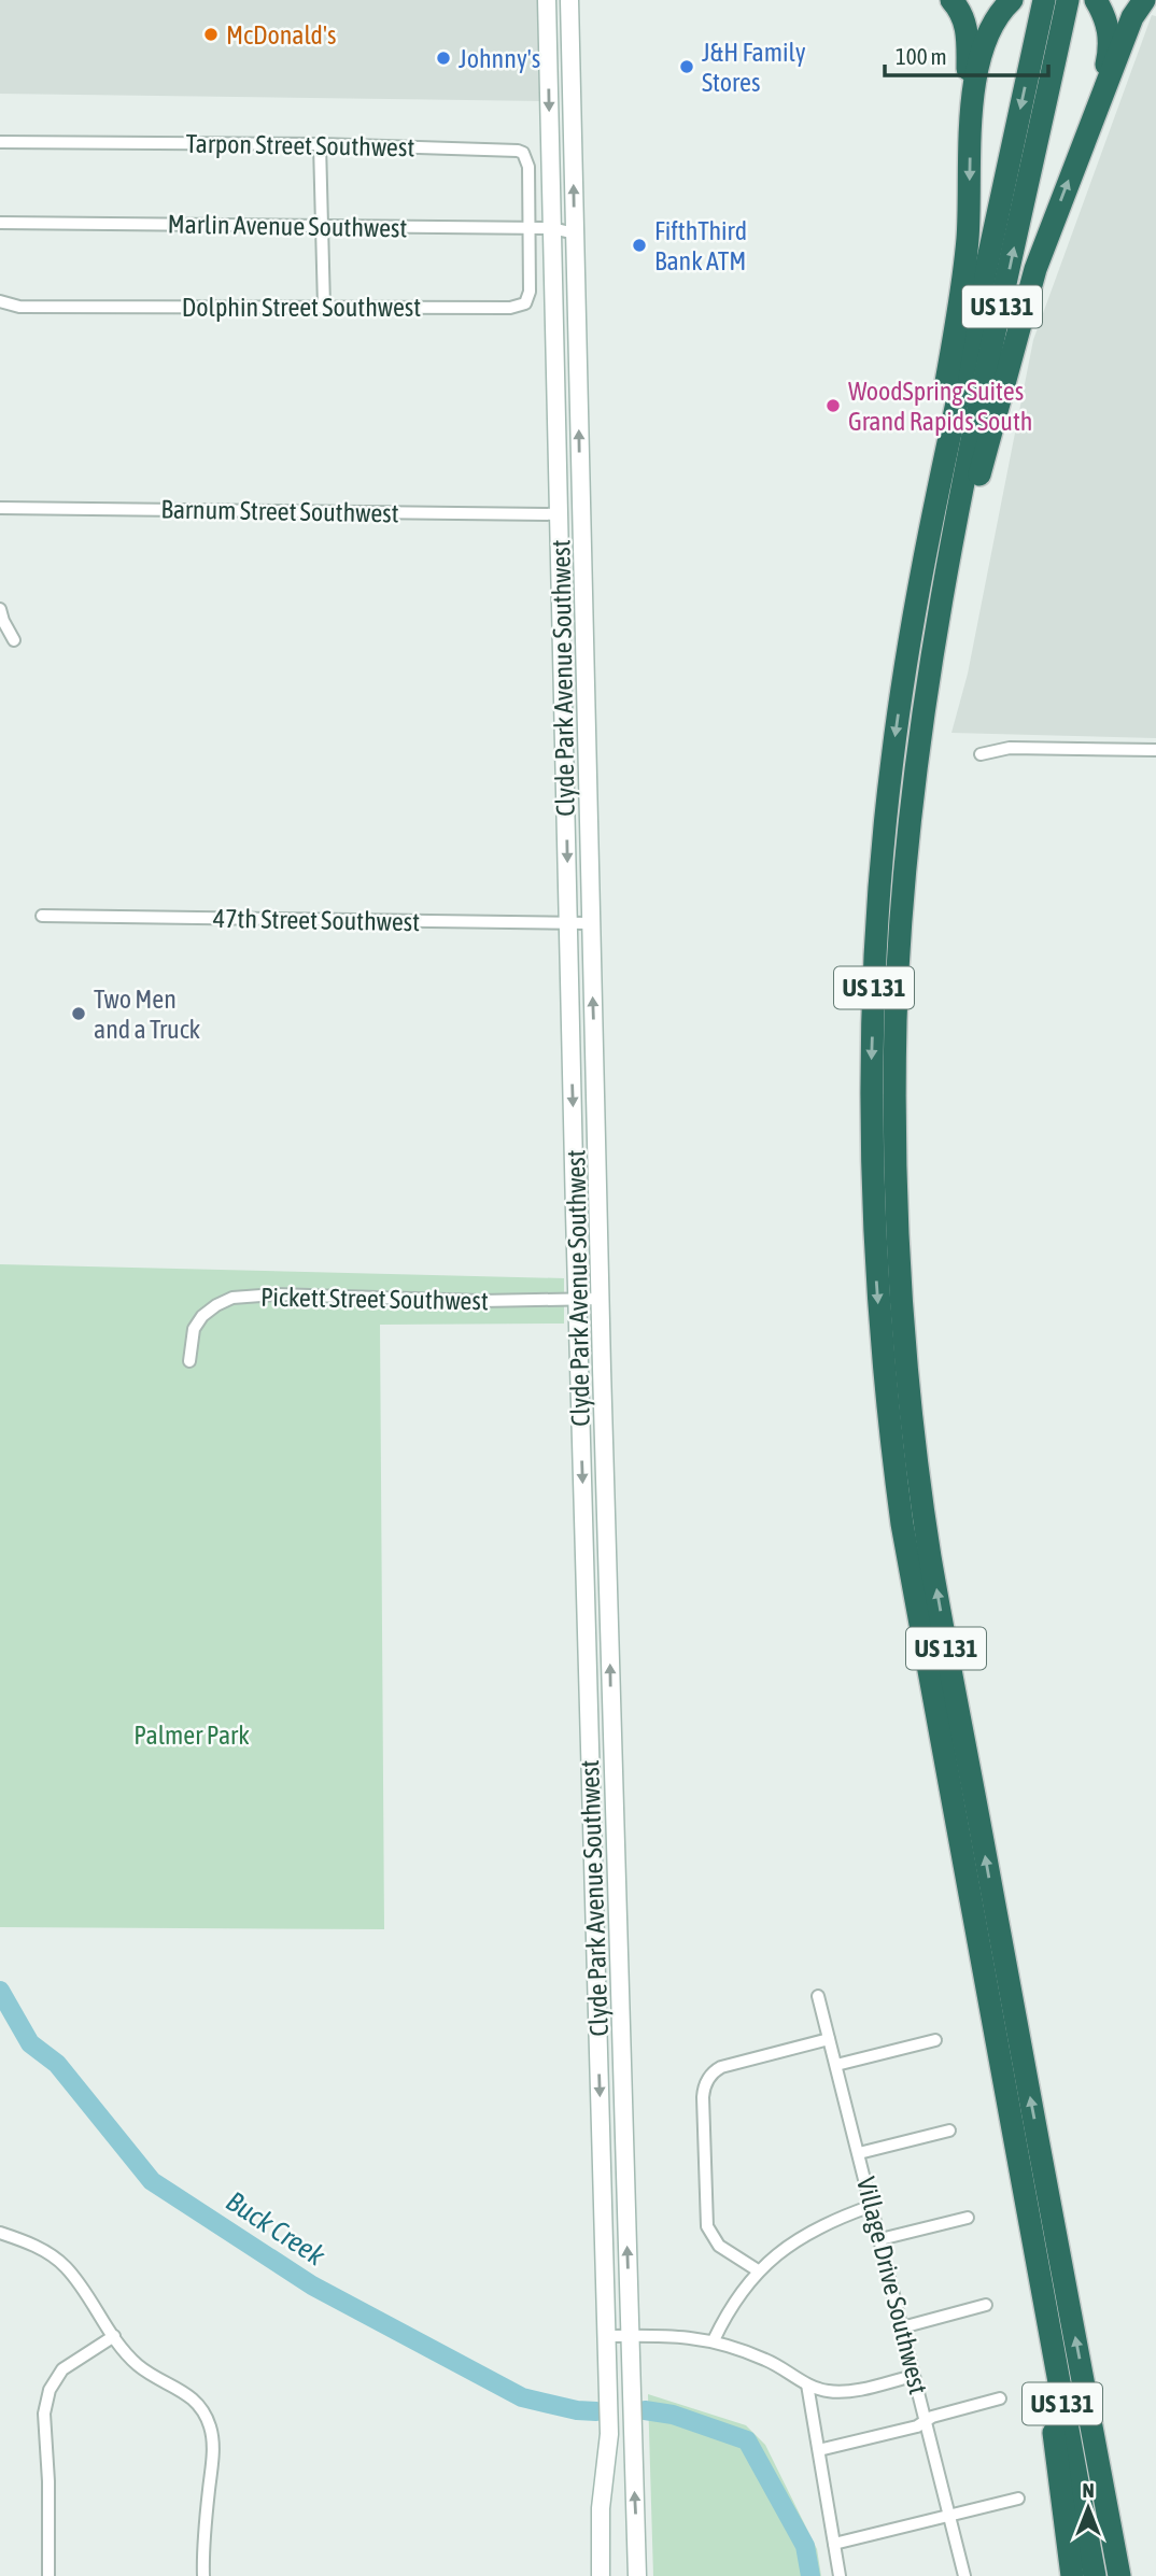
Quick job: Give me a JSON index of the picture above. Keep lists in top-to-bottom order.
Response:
{
  "streets": {
    "highway": ["US 131"],
    "main road": ["Clyde Park Avenue Southwest"],
    "street": [
      "Tarpon Street Southwest",
      "Marlin Avenue Southwest",
      "Dolphin Street Southwest",
      "Barnum Street Southwest",
      "47th Street Southwest",
      "Pickett Street Southwest",
      "Village Drive Southwest"
    ]
  },
  "crossings": [
    ["Tarpon Street Southwest", "Marlin Avenue Southwest"],
    ["Tarpon Street Southwest", "Dolphin Street Southwest"],
    ["Marlin Avenue Southwest", "Dolphin Street Southwest"],
    ["Marlin Avenue Southwest", "Clyde Park Avenue Southwest"],
    ["Barnum Street Southwest", "Clyde Park Avenue Southwest"],
    ["Clyde Park Avenue Southwest", "47th Street Southwest"],
    ["Clyde Park Avenue Southwest", "Pickett Street Southwest"]
  ],
  "water": ["Buck Creek"],
  "parks": ["Palmer Park"],
  "places": [
    "McDonald's",
    "Johnny's",
    "J&H Family Stores",
    "FifthThird Bank ATM",
    "WoodSpring Suites Grand Rapids South",
    "Two Men and a Truck"
  ],
  "scale_bar": "100 m",
  "north": "top"
}
